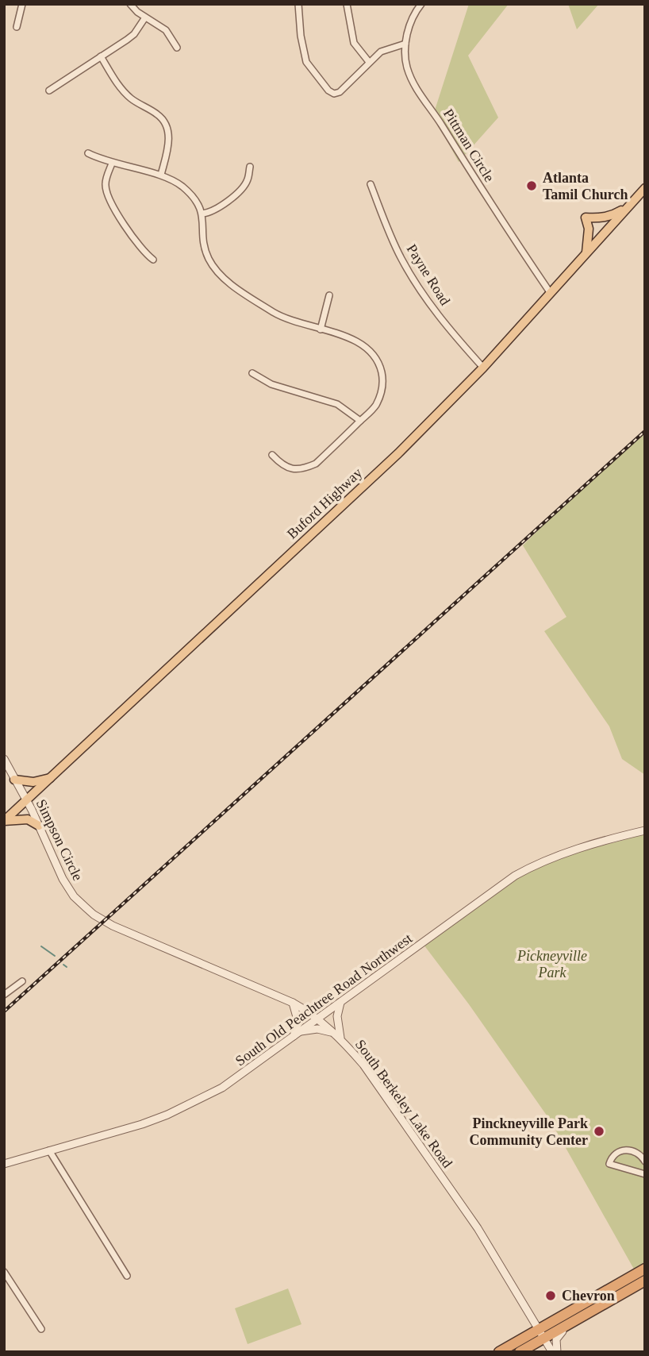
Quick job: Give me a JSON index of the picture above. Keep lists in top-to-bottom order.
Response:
{
  "streets": {
    "main road": ["Buford Highway"],
    "street": [
      "Pittman Circle",
      "Payne Road",
      "Simpson Circle",
      "South Old Peachtree Road Northwest",
      "South Berkeley Lake Road"
    ]
  },
  "crossings": [
    ["Pittman Circle", "Buford Highway"],
    ["Payne Road", "Buford Highway"],
    ["Buford Highway", "Simpson Circle"],
    ["Simpson Circle", "South Berkeley Lake Road"],
    ["South Old Peachtree Road Northwest", "South Berkeley Lake Road"]
  ],
  "parks": ["Pickneyville Park"],
  "places": ["Atlanta Tamil Church", "Pinckneyville Park Community Center", "Chevron"]
}
